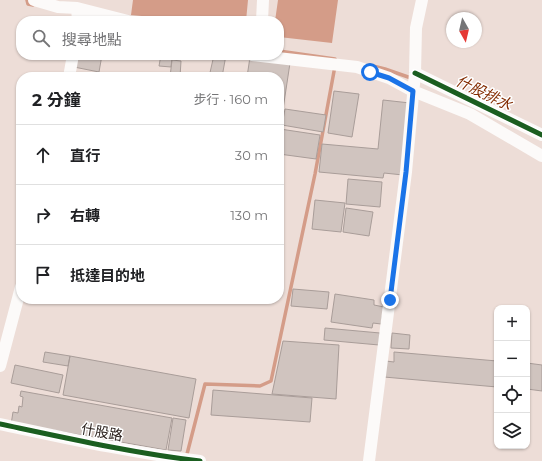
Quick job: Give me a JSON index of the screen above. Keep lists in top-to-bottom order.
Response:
{
  "streets": {
    "street": ["什股路"]
  },
  "water": ["什股排水"],
  "north": "bottom",
  "page": {
    "search": "搜尋地點",
    "heading": ["2 分鐘", "步行 · 160 m"],
    "list": [
      ["直行", "30 m"],
      ["右轉", "130 m"],
      "抵達目的地"
    ],
    "map_buttons": ["+", "−"]
  }
}
